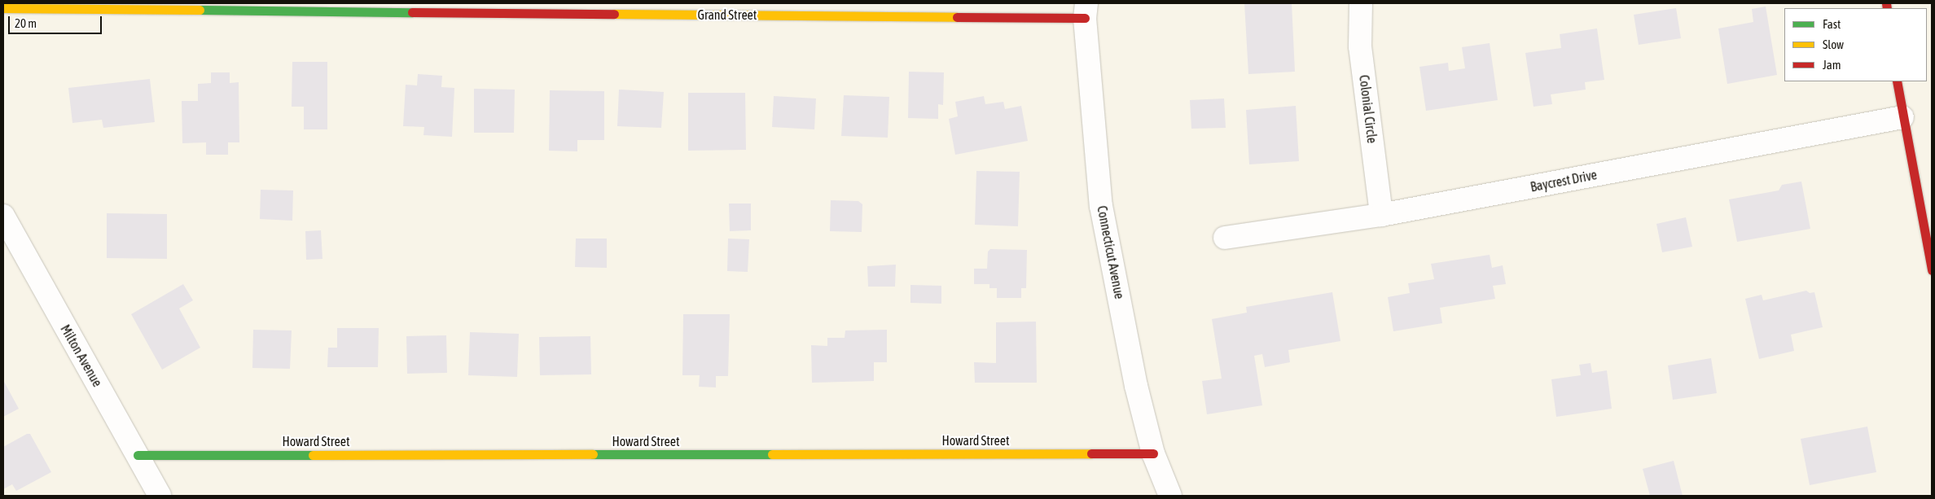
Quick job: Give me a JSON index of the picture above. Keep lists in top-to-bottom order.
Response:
{
  "streets": {
    "street": [
      "Grand Street",
      "Colonial Circle",
      "Baycrest Drive",
      "Connecticut Avenue",
      "Milton Avenue",
      "Howard Street"
    ]
  },
  "crossings": [
    ["Grand Street", "Connecticut Avenue"],
    ["Colonial Circle", "Baycrest Drive"],
    ["Connecticut Avenue", "Howard Street"],
    ["Milton Avenue", "Howard Street"]
  ],
  "legend": ["Fast", "Slow", "Jam"],
  "scale_bar": "20 m"
}
